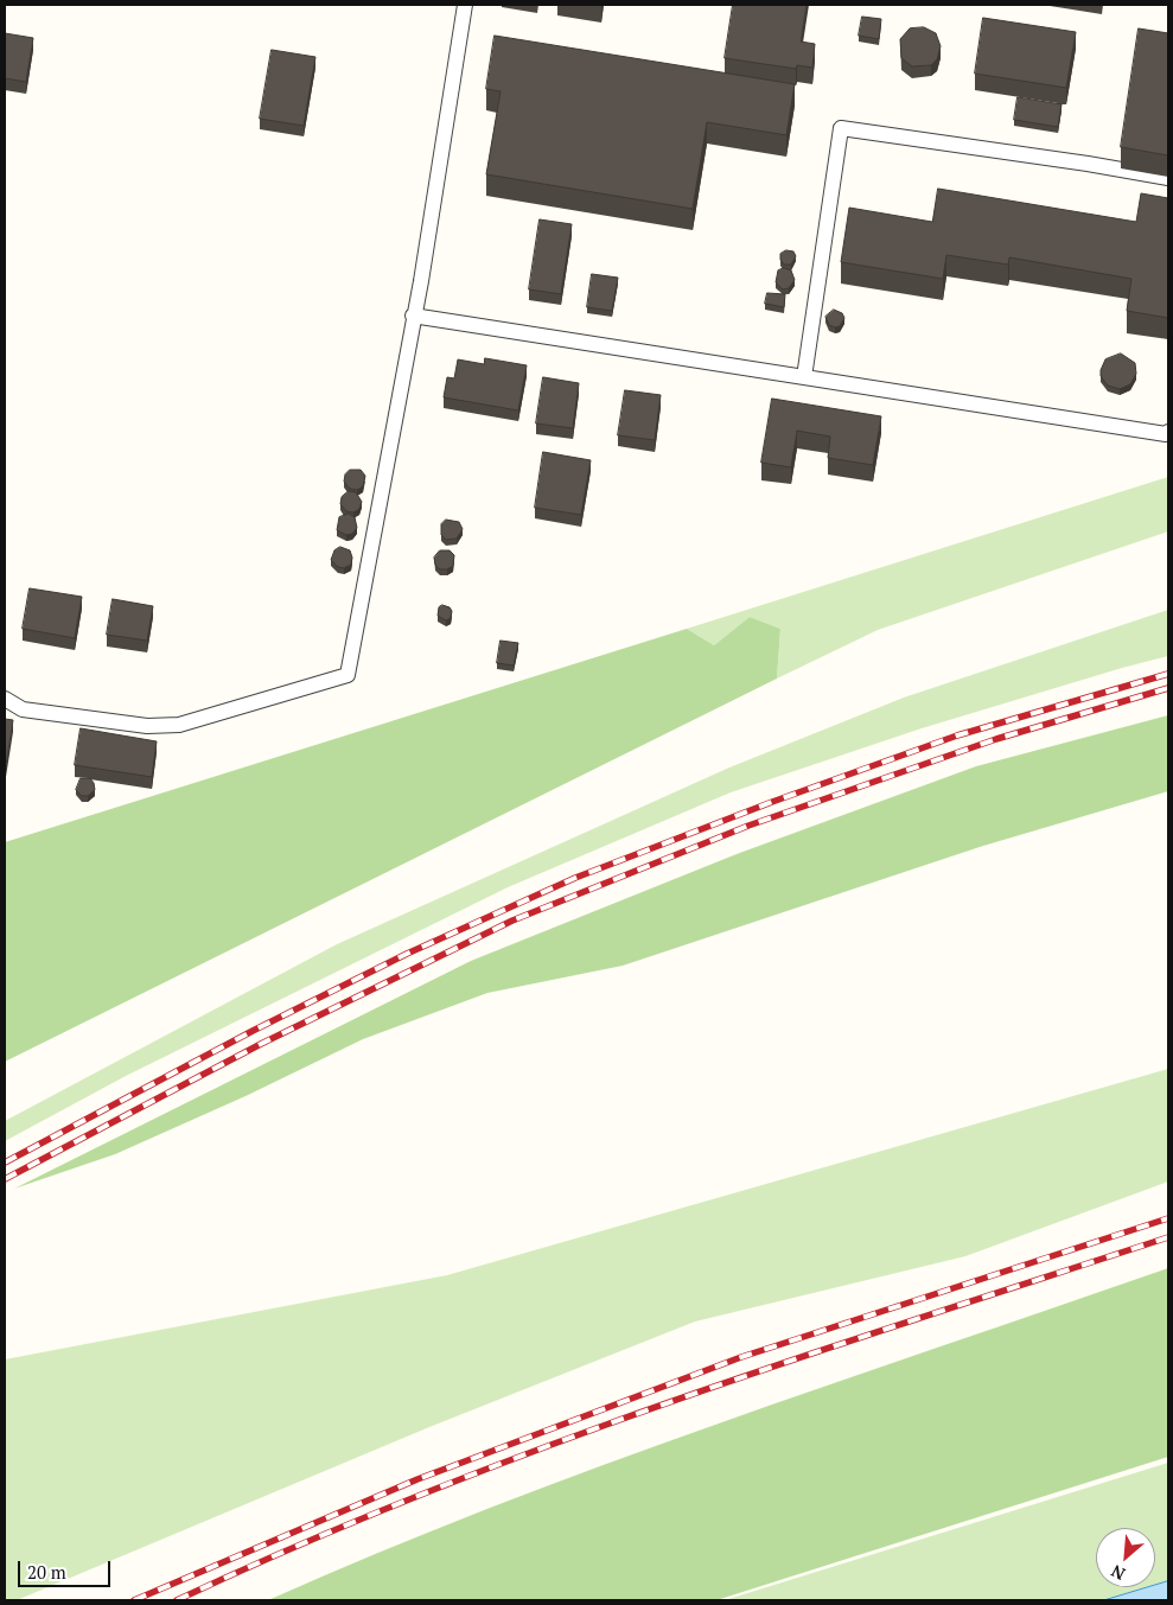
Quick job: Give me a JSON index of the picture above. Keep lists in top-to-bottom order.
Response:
{
  "scale_bar": "20 m",
  "north": "bottom left"
}
